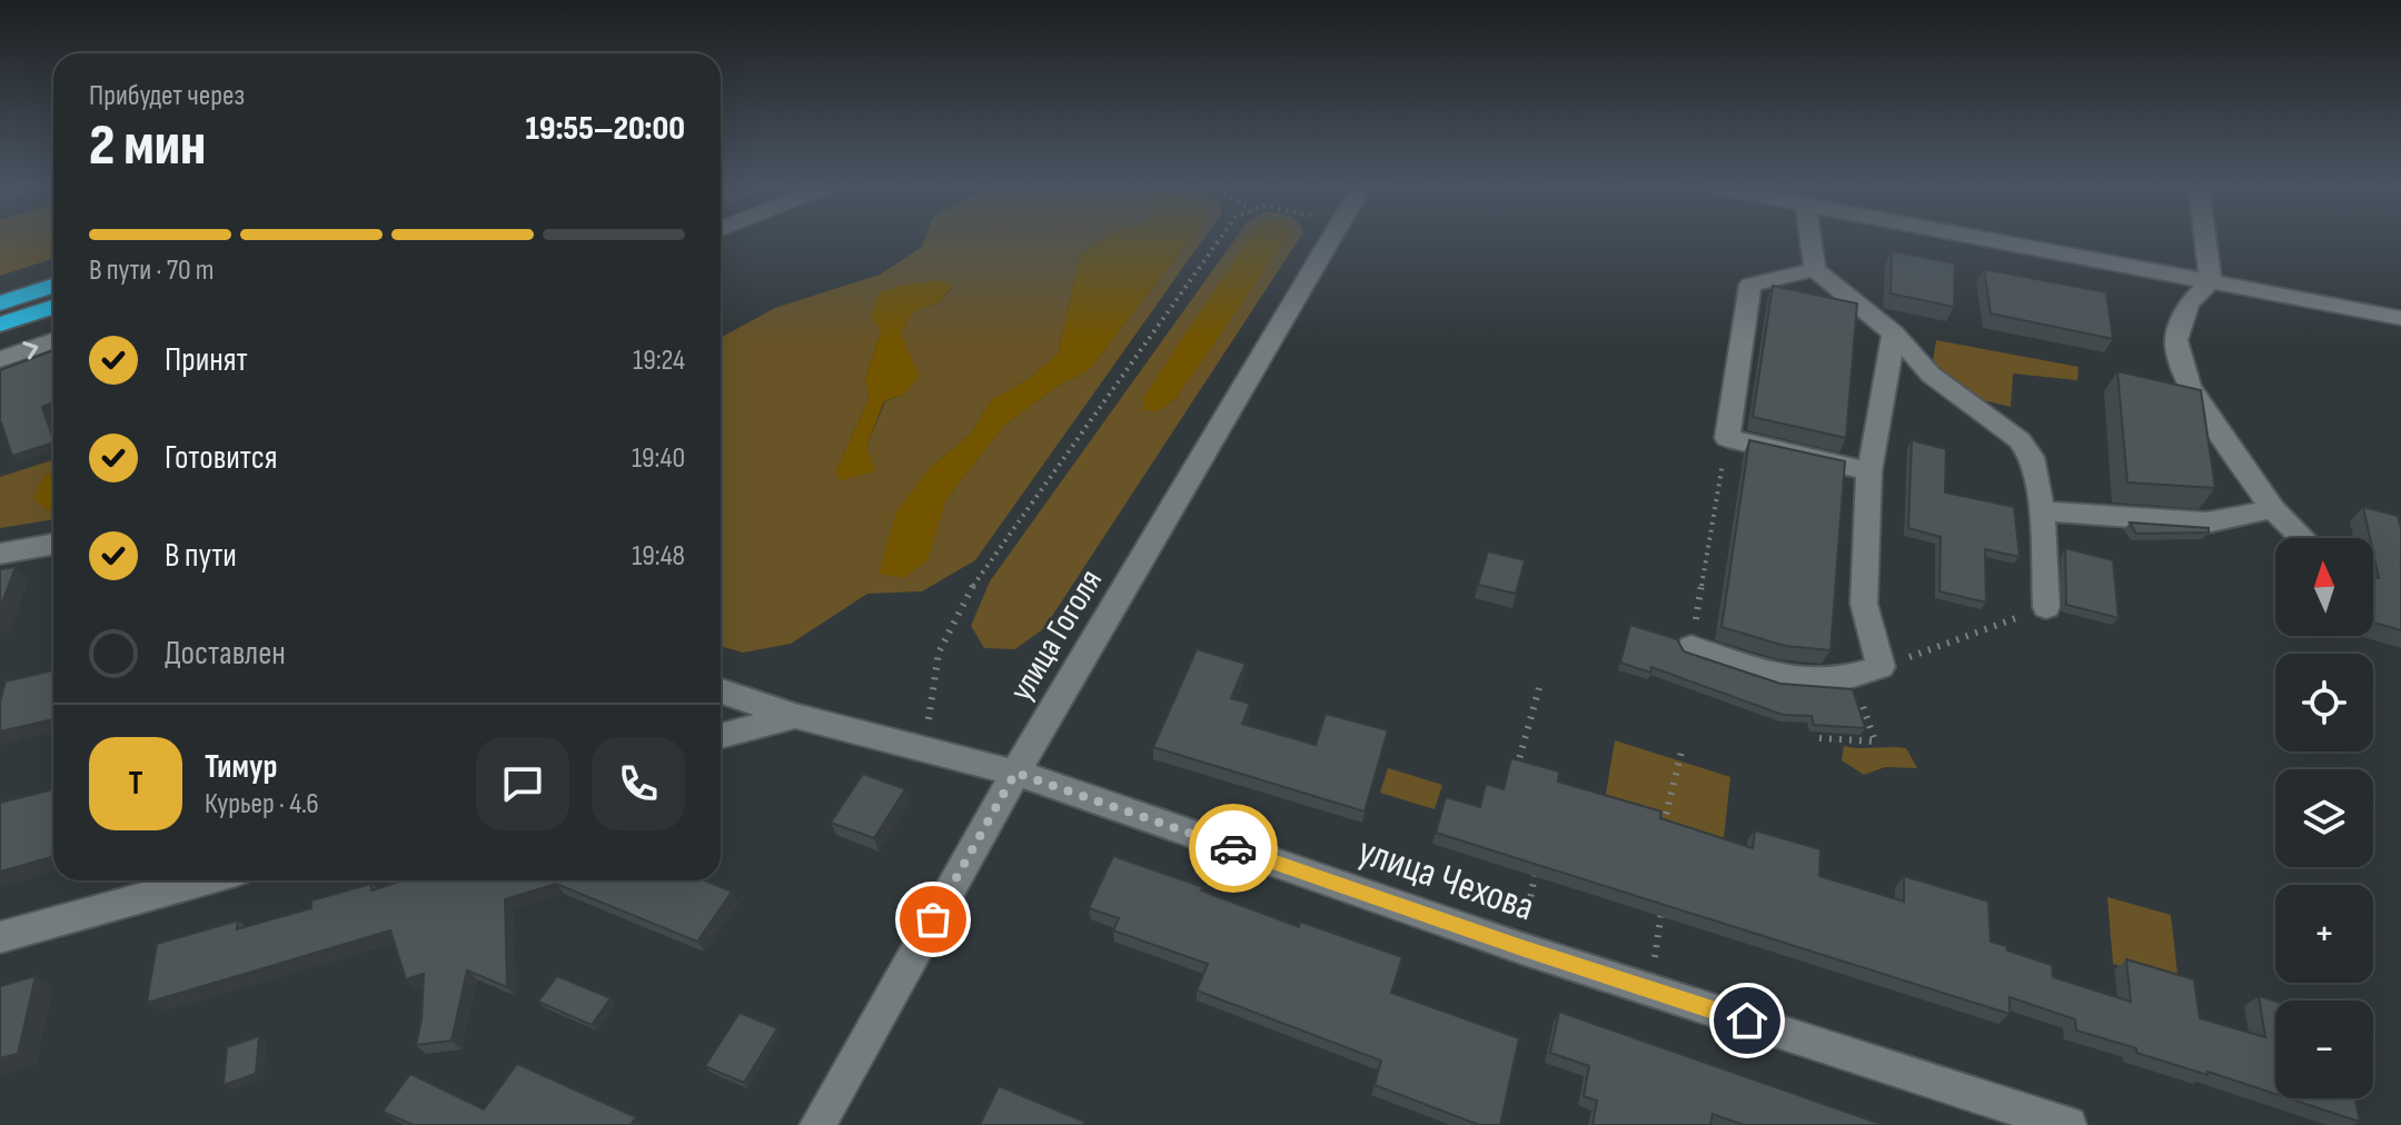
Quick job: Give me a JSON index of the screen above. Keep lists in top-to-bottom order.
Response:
{
  "streets": {
    "street": ["улица Гоголя", "улица Чехова"]
  },
  "crossings": [
    ["улица Гоголя", "улица Чехова"]
  ],
  "north": "top",
  "page": {
    "heading": ["2 мин", "Прибудет через", "19:55–20:00"],
    "panel": ["Тимур", "Курьер · 4.6"],
    "bar": "В пути · 70 m",
    "list": [
      ["Принят", "19:24"],
      ["Готовится", "19:40"],
      ["В пути", "19:48"],
      "Доставлен"
    ],
    "map_buttons": ["+", "−"],
    "round": "Т"
  }
}
